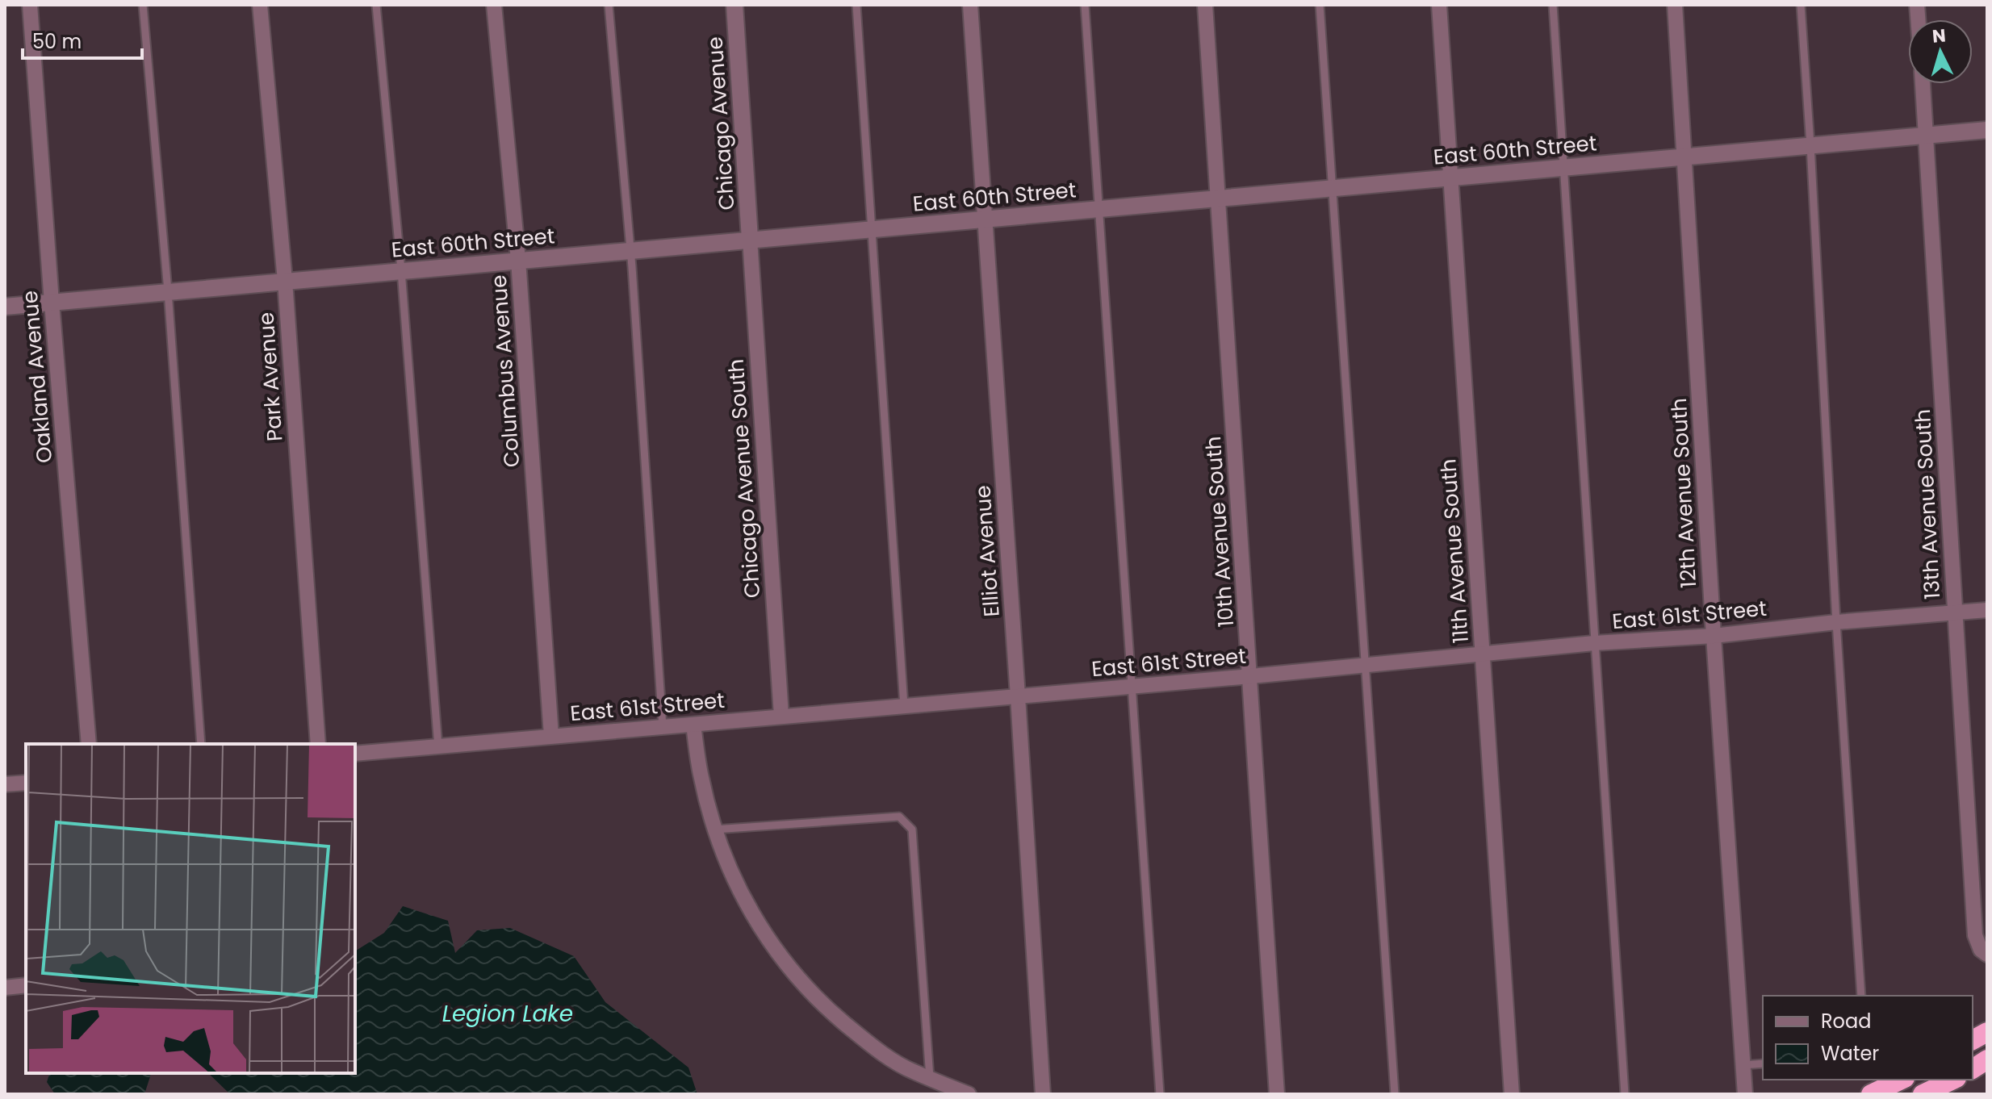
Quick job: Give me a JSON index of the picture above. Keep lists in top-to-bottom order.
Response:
{
  "streets": {
    "street": [
      "Chicago Avenue",
      "East 60th Street",
      "Columbus Avenue",
      "Oakland Avenue",
      "Park Avenue",
      "Chicago Avenue South",
      "12th Avenue South",
      "13th Avenue South",
      "10th Avenue South",
      "Elliot Avenue",
      "11th Avenue South",
      "East 61st Street"
    ]
  },
  "crossings": [
    ["Chicago Avenue", "East 60th Street"],
    ["Chicago Avenue", "Chicago Avenue South"],
    ["East 60th Street", "Columbus Avenue"],
    ["East 60th Street", "Oakland Avenue"],
    ["East 60th Street", "Park Avenue"],
    ["East 60th Street", "Chicago Avenue South"],
    ["East 60th Street", "12th Avenue South"],
    ["East 60th Street", "13th Avenue South"],
    ["East 60th Street", "10th Avenue South"],
    ["East 60th Street", "Elliot Avenue"],
    ["East 60th Street", "11th Avenue South"],
    ["Columbus Avenue", "East 61st Street"],
    ["Chicago Avenue South", "East 61st Street"],
    ["12th Avenue South", "East 61st Street"],
    ["13th Avenue South", "East 61st Street"],
    ["10th Avenue South", "East 61st Street"],
    ["Elliot Avenue", "East 61st Street"],
    ["11th Avenue South", "East 61st Street"]
  ],
  "water": ["Legion Lake"],
  "legend": ["Road", "Water"],
  "scale_bar": "50 m",
  "north": "top"
}
